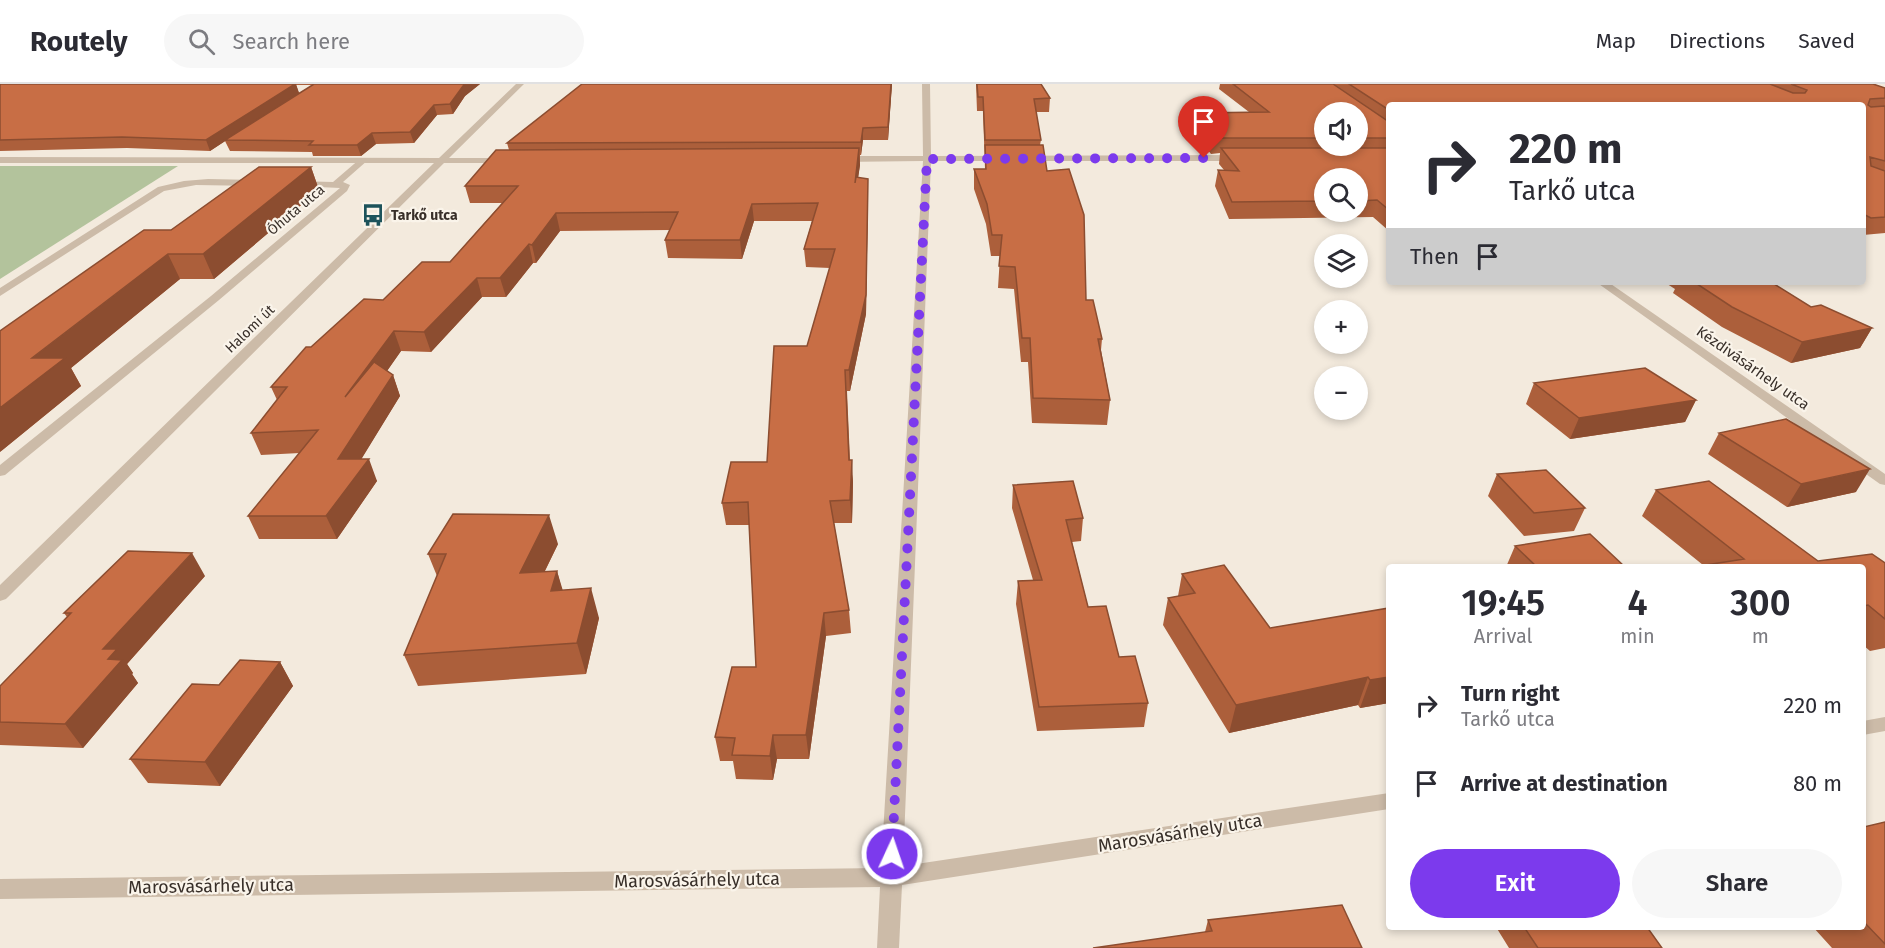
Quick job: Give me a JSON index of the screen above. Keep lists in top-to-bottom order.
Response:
{
  "streets": {
    "street": [
      "Óhuta utca",
      "Halomi út",
      "Kézdivásárhely utca",
      "Marosvásárhely utca"
    ]
  },
  "places": {
    "bus stop": ["Tarkő utca"]
  },
  "page": {
    "header": "Routely",
    "search": "Search here",
    "nav": ["Map", "Directions", "Saved"],
    "map_buttons": ["+", "−"],
    "turn": ["220 m", "Tarkő utca"],
    "then": "Then",
    "eta": [
      "19:45",
      "Arrival",
      "4",
      "min",
      "300",
      "m"
    ],
    "list": [
      {
        "name": "Turn right",
        "note": "Tarkő utca",
        "value": "220 m"
      },
      {
        "name": "Arrive at destination",
        "value": "80 m"
      }
    ],
    "buttons": ["Exit", "Share"]
  }
}
